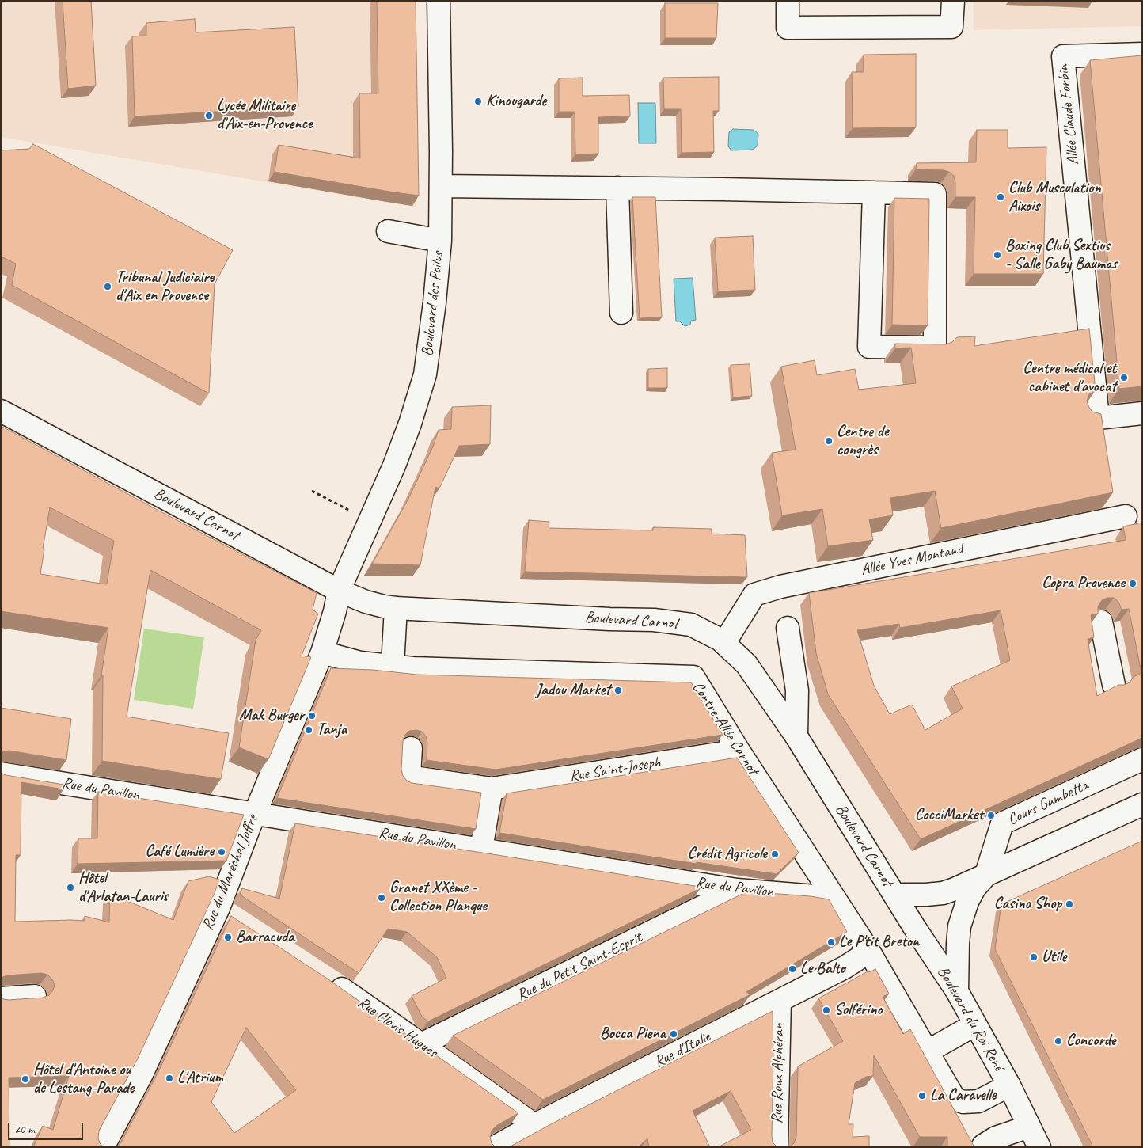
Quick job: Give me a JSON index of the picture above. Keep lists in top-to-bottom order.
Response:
{
  "streets": {
    "street": [
      "Allée Claude Forbin",
      "Boulevard des Poilus",
      "Boulevard Carnot",
      "Allée Yves Montand",
      "Contre-Allée Carnot",
      "Rue Saint-Joseph",
      "Rue du Pavillon",
      "Cours Gambetta",
      "Rue du Maréchal Joffre",
      "Rue du Petit Saint-Esprit",
      "Boulevard du Roi René",
      "Rue Clovis Hugues",
      "Rue d'Italie",
      "Rue Roux Alphéran"
    ]
  },
  "crossings": [
    ["Boulevard des Poilus", "Boulevard Carnot"],
    ["Boulevard des Poilus", "Rue du Maréchal Joffre"],
    ["Boulevard Carnot", "Allée Yves Montand"],
    ["Boulevard Carnot", "Cours Gambetta"],
    ["Boulevard Carnot", "Rue du Maréchal Joffre"],
    ["Boulevard Carnot", "Boulevard du Roi René"],
    ["Contre-Allée Carnot", "Rue Saint-Joseph"],
    ["Contre-Allée Carnot", "Rue du Pavillon"],
    ["Contre-Allée Carnot", "Boulevard du Roi René"],
    ["Contre-Allée Carnot", "Rue d'Italie"],
    ["Rue du Pavillon", "Rue du Maréchal Joffre"],
    ["Rue du Pavillon", "Rue du Petit Saint-Esprit"],
    ["Cours Gambetta", "Boulevard du Roi René"],
    ["Rue du Petit Saint-Esprit", "Rue Clovis Hugues"],
    ["Rue Clovis Hugues", "Rue d'Italie"],
    ["Rue d'Italie", "Rue Roux Alphéran"]
  ],
  "places": [
    "Kinougarde",
    "Lycée Militaire d'Aix-en-Provence",
    "Club Musculation Aixois",
    "Boxing Club Sextius - Salle Gaby Baumas",
    "Tribunal Judiciaire d'Aix en Provence",
    "Centre médical et cabinet d'avocat",
    "Centre de congrès",
    "Copra Provence",
    "Jadou Market",
    "Mak Burger",
    "Tanja",
    "CocciMarket",
    "Café Lumière",
    "Crédit Agricole",
    "Hôtel d'Arlatan-Lauris",
    "Granet XXème - Collection Planque",
    "Casino Shop",
    "Barracuda",
    "Le P'tit Breton",
    "Utile",
    "Le Balto",
    "Solférino",
    "Bocca Piena",
    "Concorde",
    "L'Atrium",
    "Hôtel d'Antoine ou de Lestang-Parade",
    "La Caravelle"
  ],
  "scale_bar": "20 m"
}
